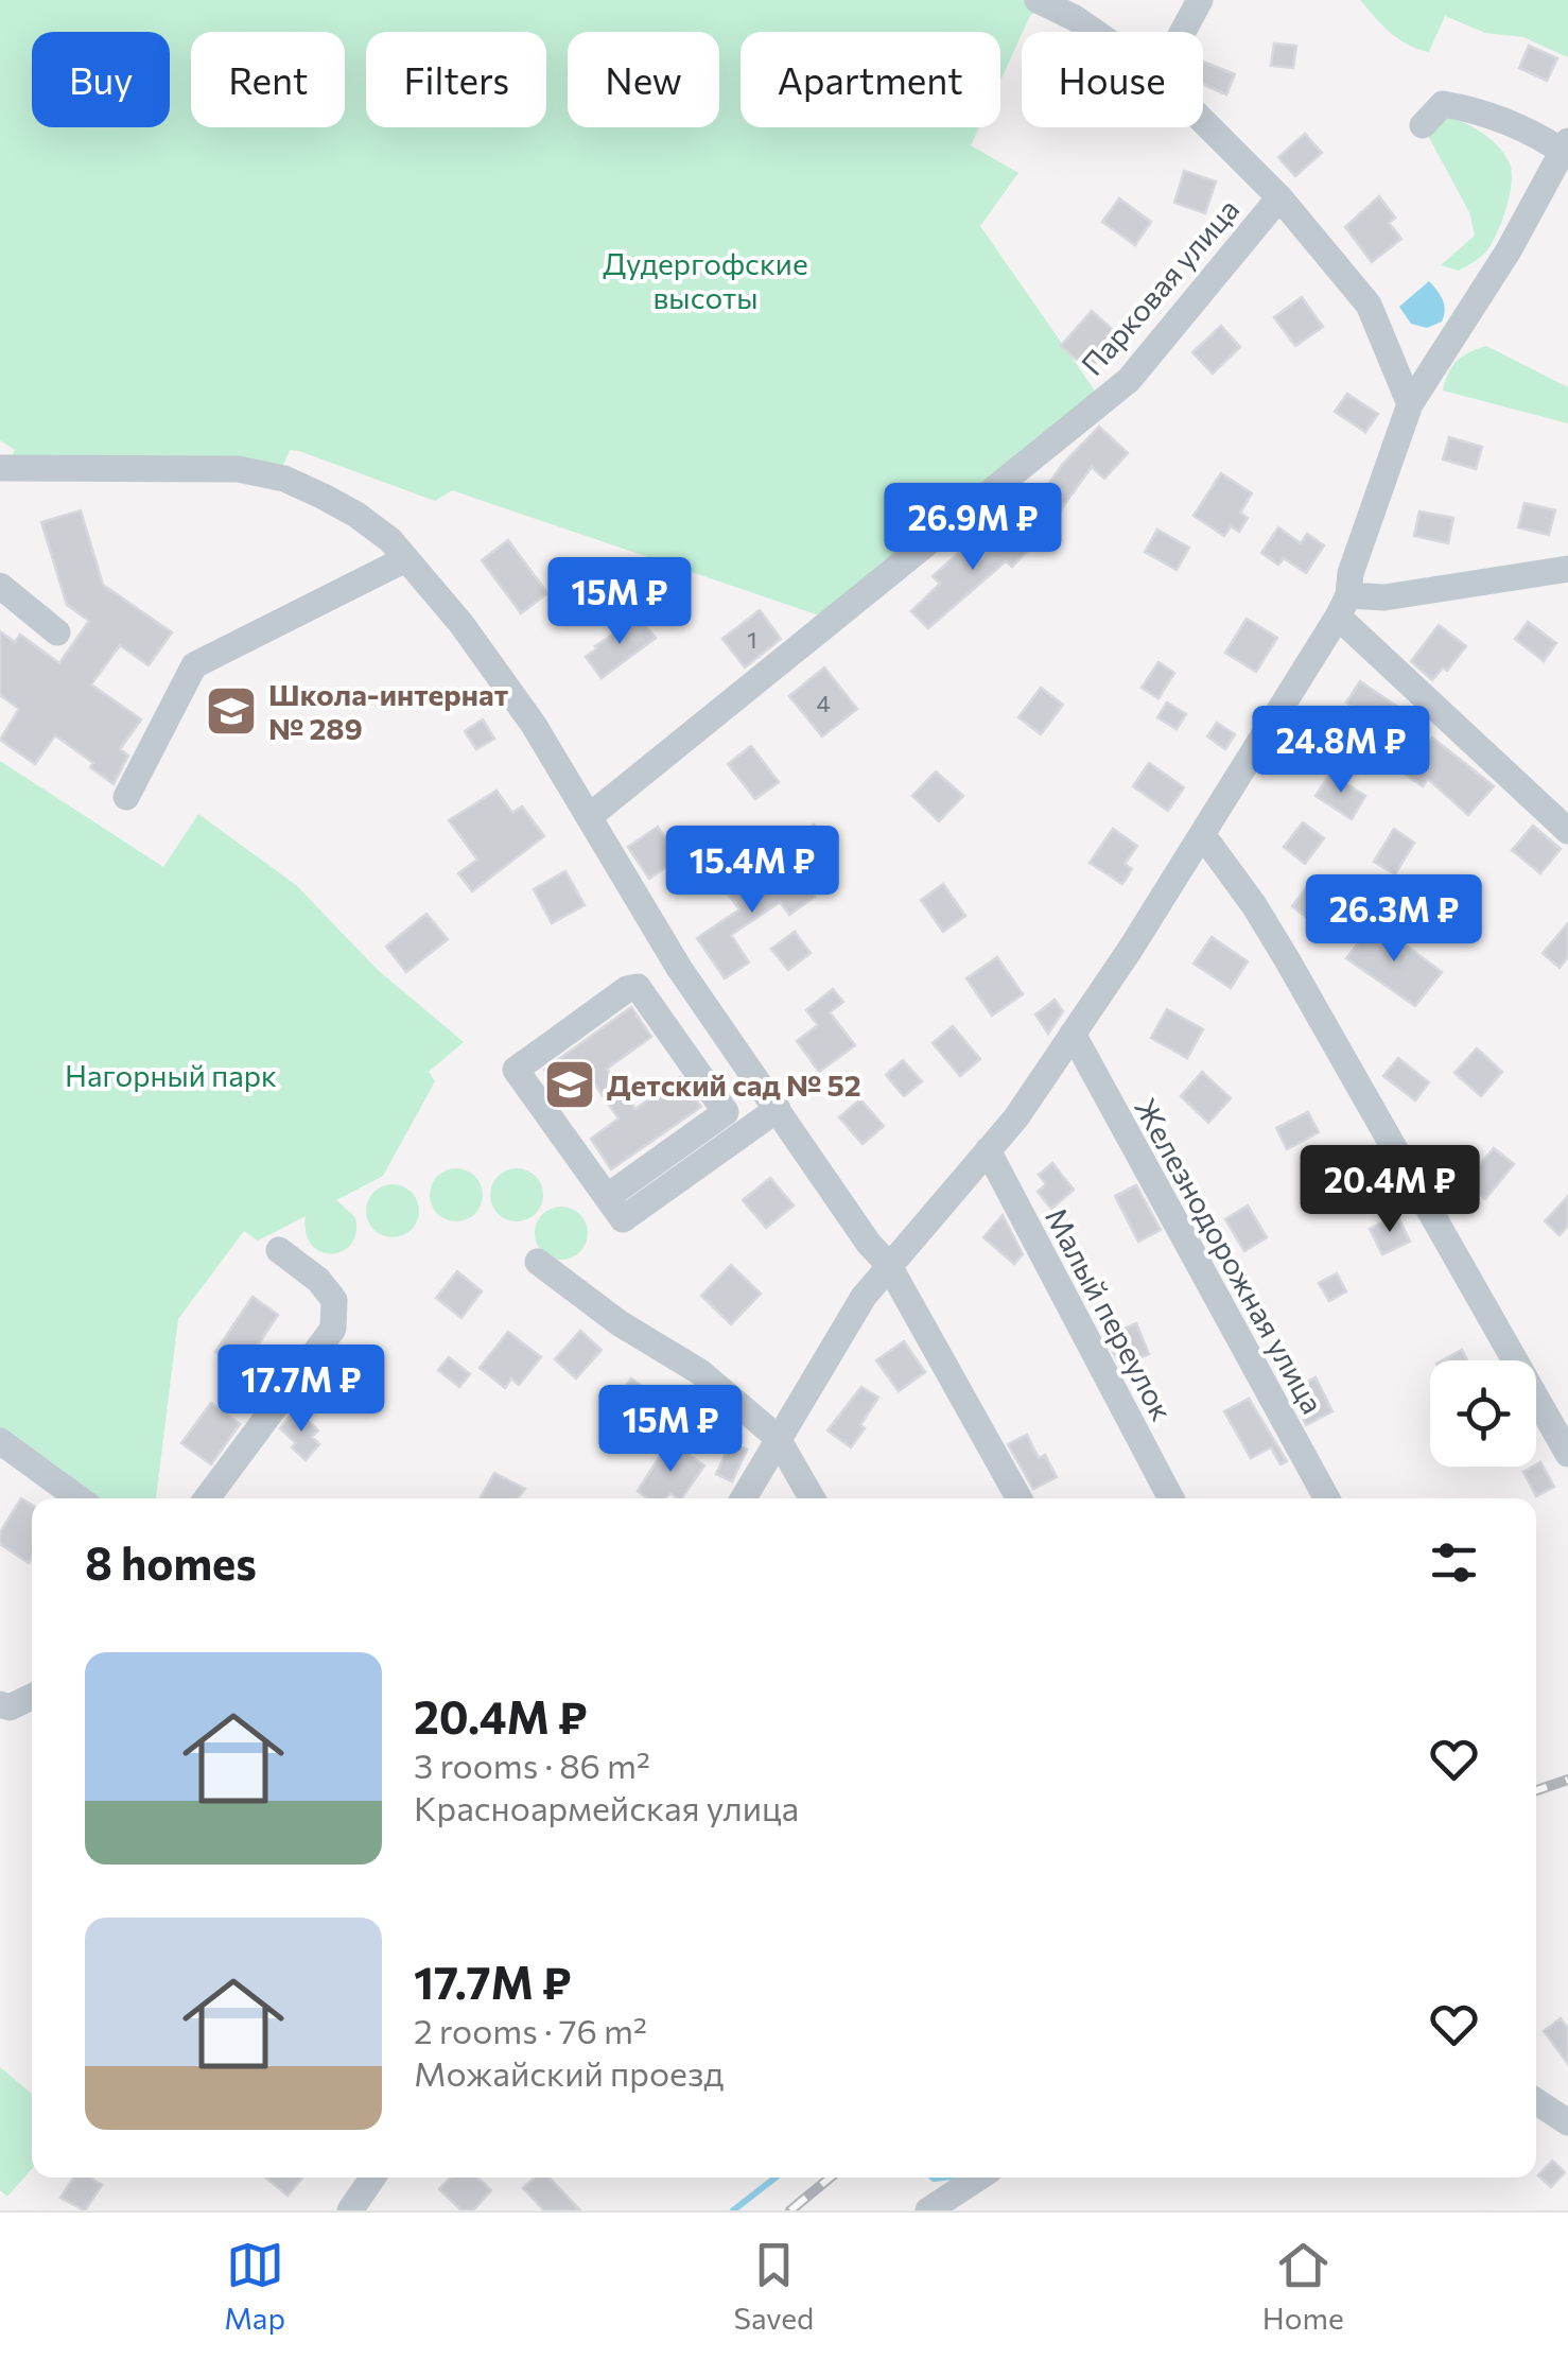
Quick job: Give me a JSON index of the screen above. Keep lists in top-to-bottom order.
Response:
{
  "streets": {
    "street": ["Парковая улица", "Железнодорожная улица", "Малый переулок"]
  },
  "parks": ["Дудергофские высоты", "Нагорный парк"],
  "places": {
    "school or university": ["Школа-интернат № 289", "Детский сад № 52"]
  },
  "house_numbers": ["1", "4"],
  "page": {
    "chip": [
      "Buy",
      "Rent",
      "Filters",
      "New",
      "Apartment",
      "House"
    ],
    "price": [
      "26.9M ₽",
      "15M ₽",
      "24.8M ₽",
      "15.4M ₽",
      "26.3M ₽",
      "20.4M ₽",
      "17.7M ₽",
      "15M ₽"
    ],
    "heading": "8 homes",
    "list": [
      {
        "name": "20.4M ₽",
        "note": "3 rooms · 86 m² · Красноармейская улица"
      },
      {
        "name": "17.7M ₽",
        "note": "2 rooms · 76 m² · Можайский проезд"
      }
    ],
    "tabs": ["Map", "Saved", "Home"]
  }
}
